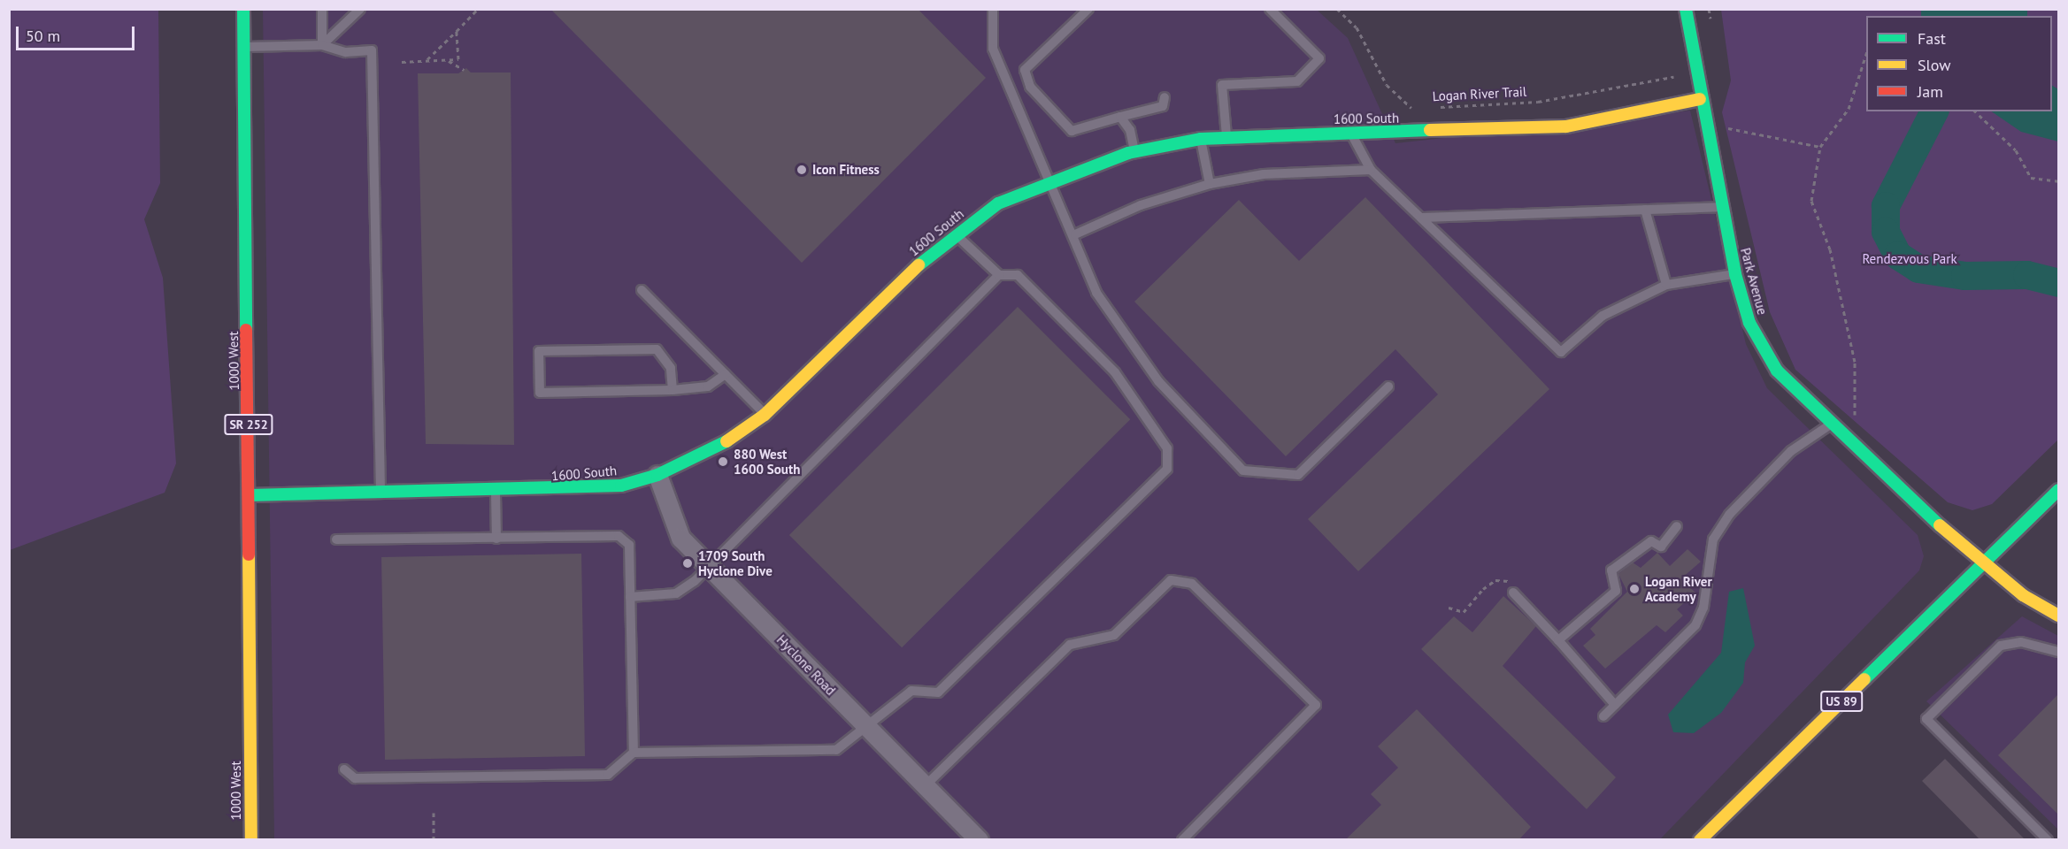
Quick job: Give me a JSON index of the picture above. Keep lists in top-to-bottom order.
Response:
{
  "streets": {
    "main road": [
      "1600 South",
      "Park Avenue",
      "1000 West",
      "SR 252",
      "US 89"
    ],
    "street": ["Hyclone Road"],
    "path": ["Logan River Trail"]
  },
  "crossings": [
    ["1600 South", "Park Avenue"],
    ["1600 South", "1000 West"],
    ["1600 South", "Hyclone Road"],
    ["Park Avenue", "US 89"]
  ],
  "parks": ["Rendezvous Park"],
  "places": [
    "Icon Fitness",
    "880 West 1600 South",
    "1709 South Hyclone Dive",
    "Logan River Academy"
  ],
  "legend": ["Fast", "Slow", "Jam"],
  "scale_bar": "50 m"
}
